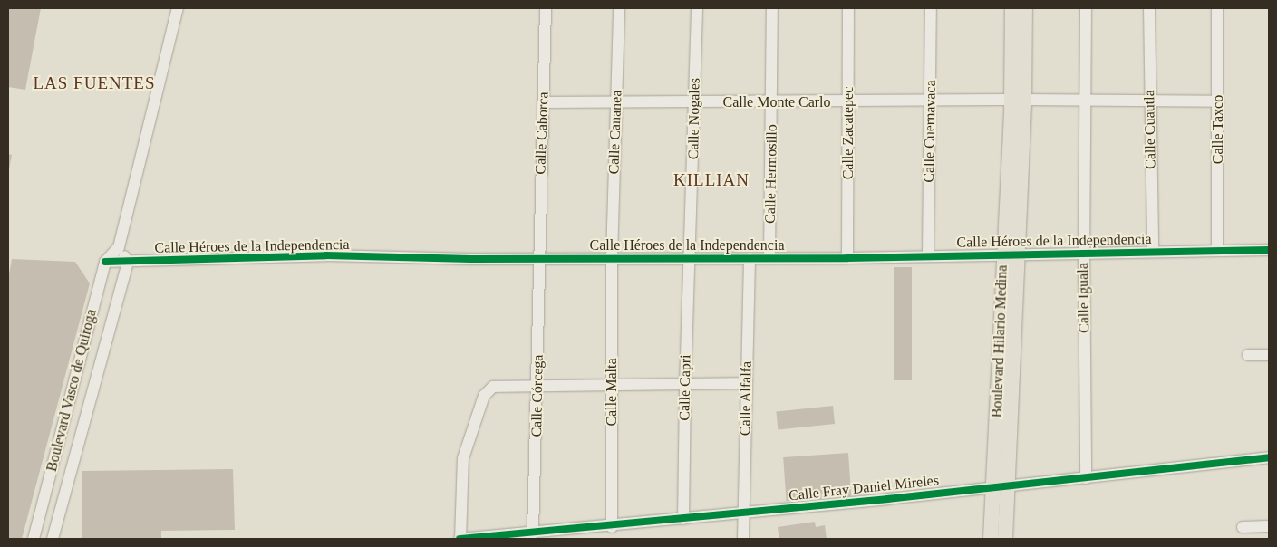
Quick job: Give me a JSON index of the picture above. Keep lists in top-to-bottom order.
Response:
{
  "streets": {
    "main road": ["Boulevard Hilario Medina"],
    "street": [
      "Calle Monte Carlo",
      "Calle Nogales",
      "Calle Cuautla",
      "Calle Taxco",
      "Calle Cuernavaca",
      "Calle Cananea",
      "Calle Caborca",
      "Calle Zacatepec",
      "Calle Hermosillo",
      "Calle Héroes de la Independencia",
      "Calle Iguala",
      "Calle Capri",
      "Boulevard Vasco de Quiroga",
      "Calle Malta",
      "Calle Córcega",
      "Calle Alfalfa",
      "Calle Fray Daniel Mireles"
    ]
  },
  "crossings": [
    ["Calle Monte Carlo", "Calle Nogales"],
    ["Calle Monte Carlo", "Calle Cuautla"],
    ["Calle Monte Carlo", "Calle Taxco"],
    ["Calle Monte Carlo", "Calle Cuernavaca"],
    ["Calle Monte Carlo", "Calle Cananea"],
    ["Calle Monte Carlo", "Calle Caborca"],
    ["Calle Monte Carlo", "Calle Zacatepec"],
    ["Calle Monte Carlo", "Calle Hermosillo"],
    ["Calle Monte Carlo", "Calle Iguala"],
    ["Calle Monte Carlo", "Boulevard Hilario Medina"],
    ["Calle Nogales", "Calle Héroes de la Independencia"],
    ["Calle Nogales", "Calle Capri"],
    ["Calle Cuautla", "Calle Héroes de la Independencia"],
    ["Calle Taxco", "Calle Héroes de la Independencia"],
    ["Calle Cuernavaca", "Calle Héroes de la Independencia"],
    ["Calle Cananea", "Calle Héroes de la Independencia"],
    ["Calle Cananea", "Calle Malta"],
    ["Calle Caborca", "Calle Héroes de la Independencia"],
    ["Calle Caborca", "Calle Córcega"],
    ["Calle Zacatepec", "Calle Héroes de la Independencia"],
    ["Calle Hermosillo", "Calle Héroes de la Independencia"],
    ["Calle Héroes de la Independencia", "Calle Iguala"],
    ["Calle Héroes de la Independencia", "Boulevard Hilario Medina"],
    ["Calle Héroes de la Independencia", "Calle Capri"],
    ["Calle Héroes de la Independencia", "Boulevard Vasco de Quiroga"],
    ["Calle Héroes de la Independencia", "Calle Malta"],
    ["Calle Héroes de la Independencia", "Calle Córcega"],
    ["Calle Héroes de la Independencia", "Calle Alfalfa"],
    ["Calle Iguala", "Calle Fray Daniel Mireles"],
    ["Boulevard Hilario Medina", "Calle Fray Daniel Mireles"],
    ["Calle Capri", "Calle Fray Daniel Mireles"],
    ["Calle Malta", "Calle Fray Daniel Mireles"],
    ["Calle Córcega", "Calle Fray Daniel Mireles"],
    ["Calle Alfalfa", "Calle Fray Daniel Mireles"]
  ],
  "districts": ["LAS FUENTES", "KILLIAN"]
}
